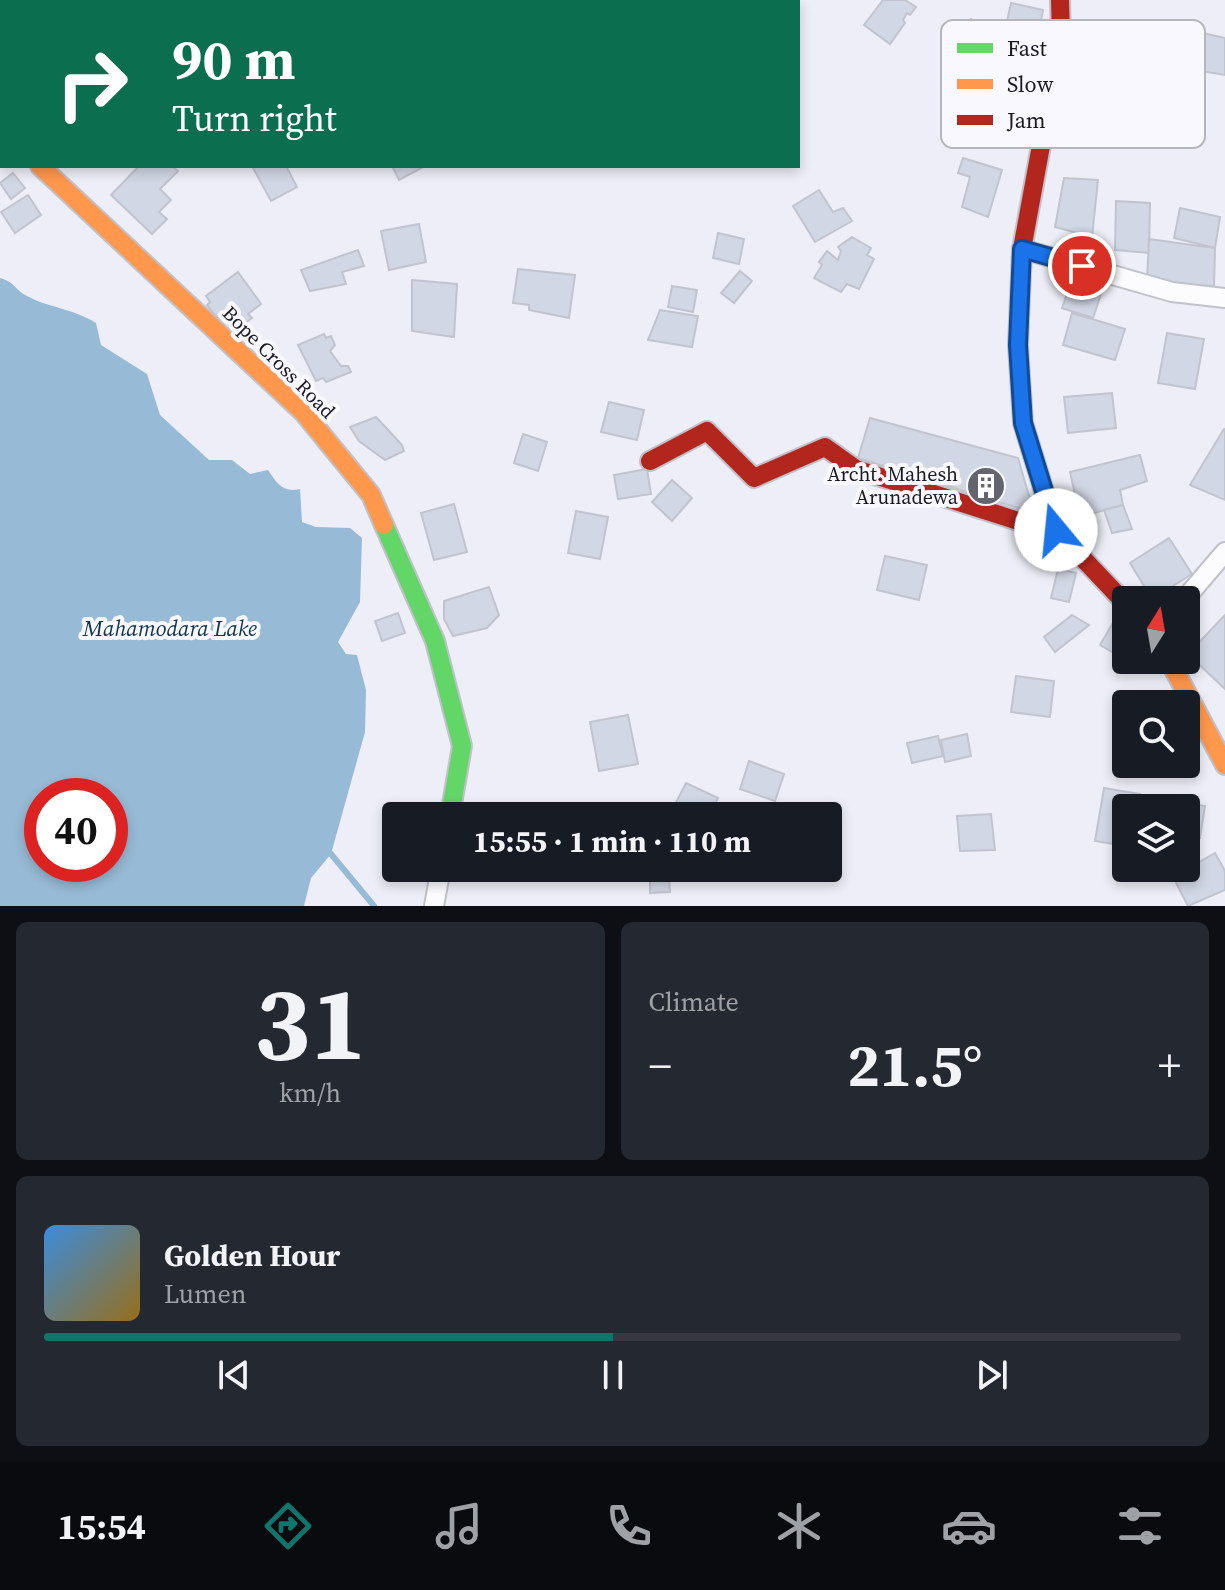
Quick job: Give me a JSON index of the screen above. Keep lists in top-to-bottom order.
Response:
{
  "streets": {
    "street": ["Bope Cross Road"]
  },
  "water": ["Mahamodara Lake"],
  "places": {
    "building": ["Archt. Mahesh Arunadewa"]
  },
  "legend": ["Fast", "Slow", "Jam"],
  "north": "top",
  "page": {
    "turn": ["90 m", "Turn right"],
    "limit": "40",
    "trip": "15:55 · 1 min · 110 m",
    "tile": [
      ["31", "km/h"],
      "Climate"
    ],
    "heat": ["−", "21.5°", "+"],
    "song": ["Golden Hour", "Lumen"],
    "tabs": "15:54"
  }
}
